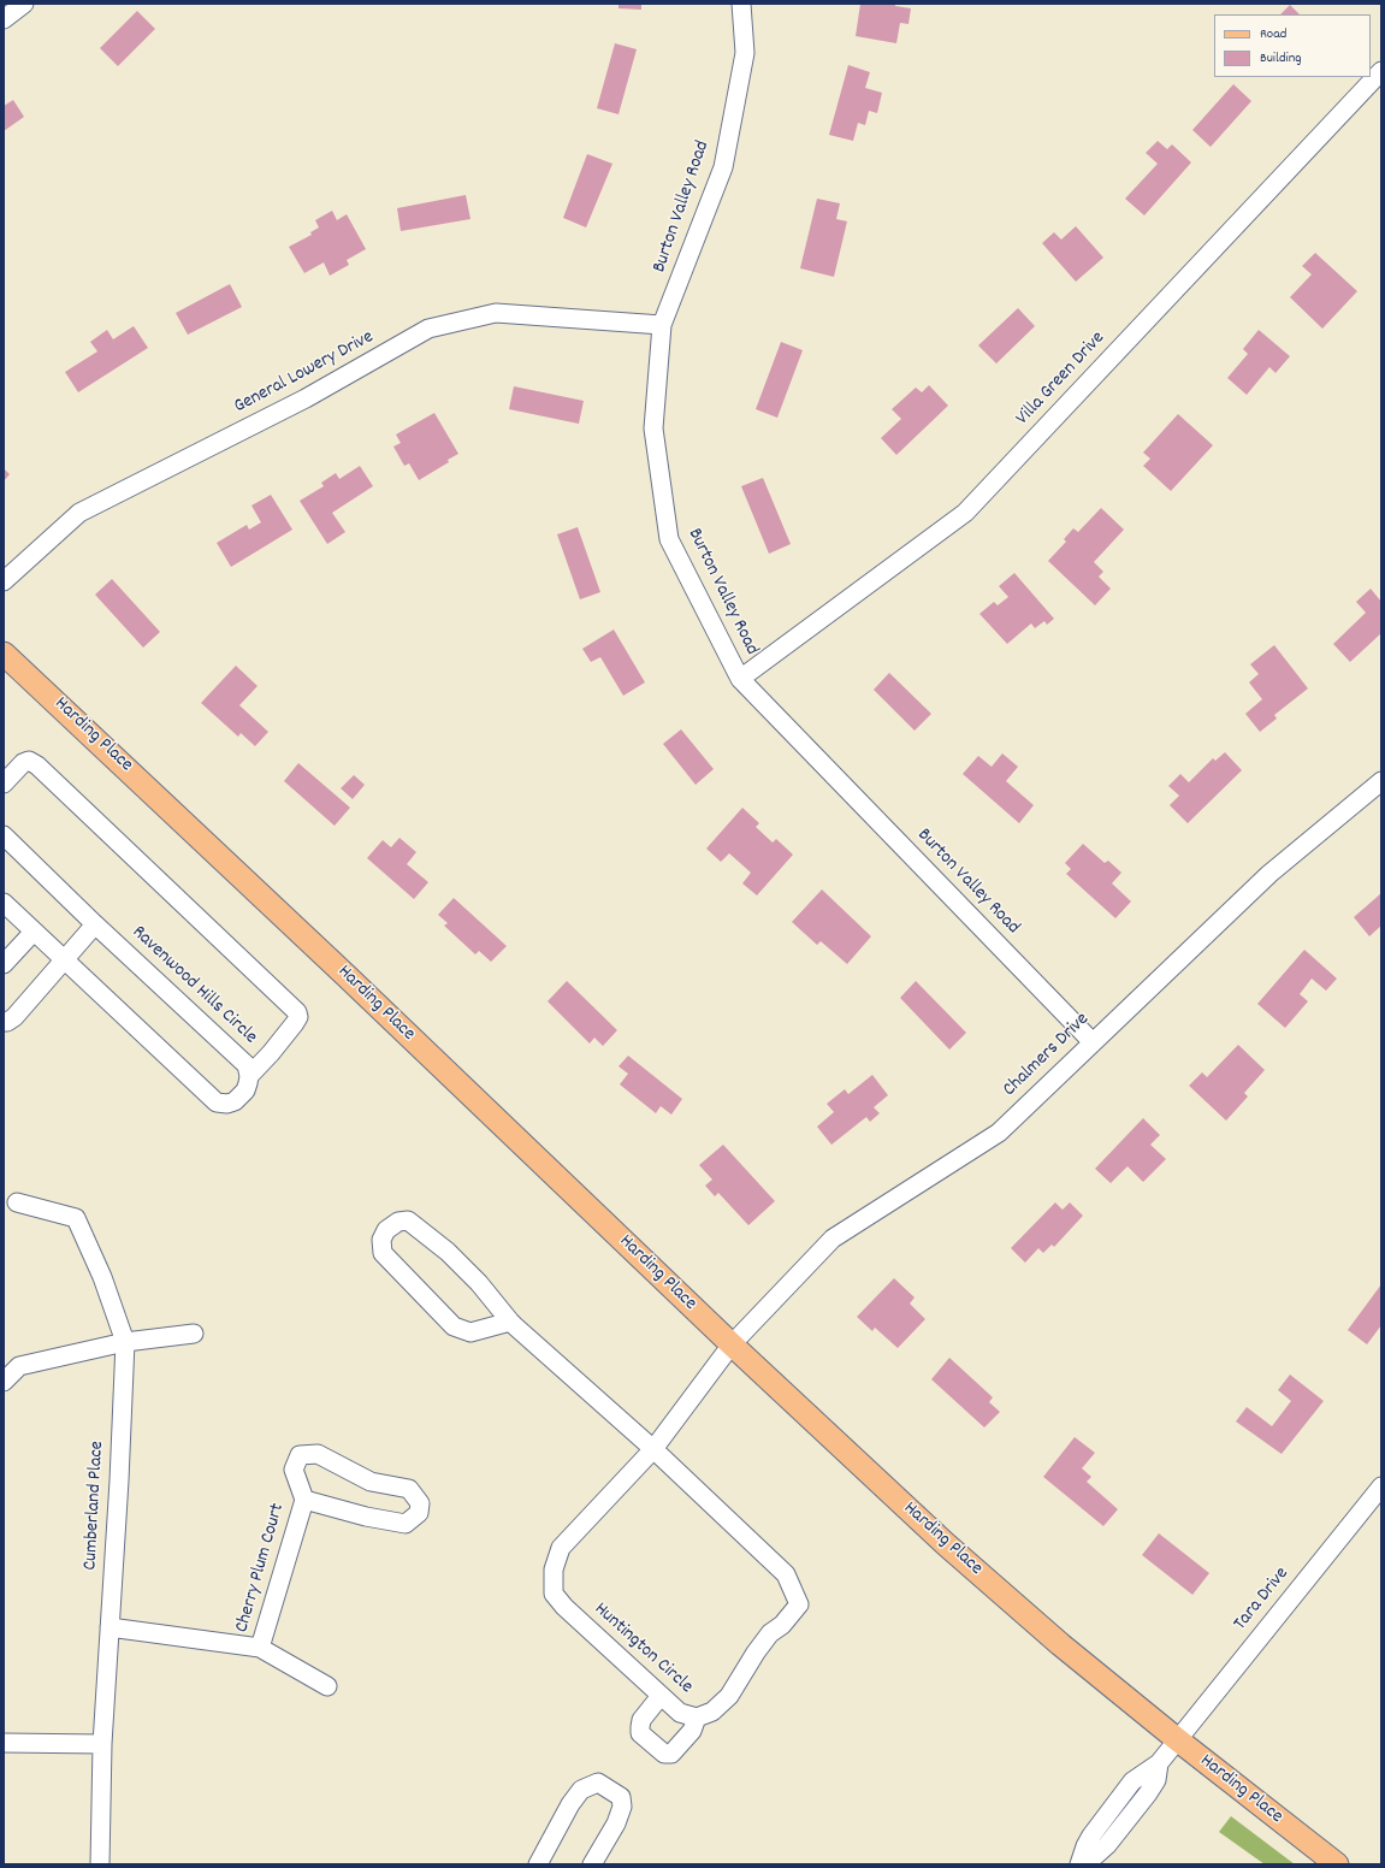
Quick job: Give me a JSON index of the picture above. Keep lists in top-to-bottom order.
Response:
{
  "streets": {
    "main road": ["Harding Place"],
    "street": [
      "Burton Valley Road",
      "General Lowery Drive",
      "Villa Green Drive",
      "Ravenwood Hills Circle",
      "Chalmers Drive",
      "Cumberland Place",
      "Cherry Plum Court",
      "Tara Drive",
      "Huntington Circle"
    ]
  },
  "crossings": [
    ["Burton Valley Road", "General Lowery Drive"],
    ["Burton Valley Road", "Villa Green Drive"],
    ["Burton Valley Road", "Chalmers Drive"],
    ["Harding Place", "Chalmers Drive"],
    ["Harding Place", "Tara Drive"],
    ["Harding Place", "Huntington Circle"],
    ["Chalmers Drive", "Huntington Circle"]
  ],
  "legend": ["Road", "Building"]
}
